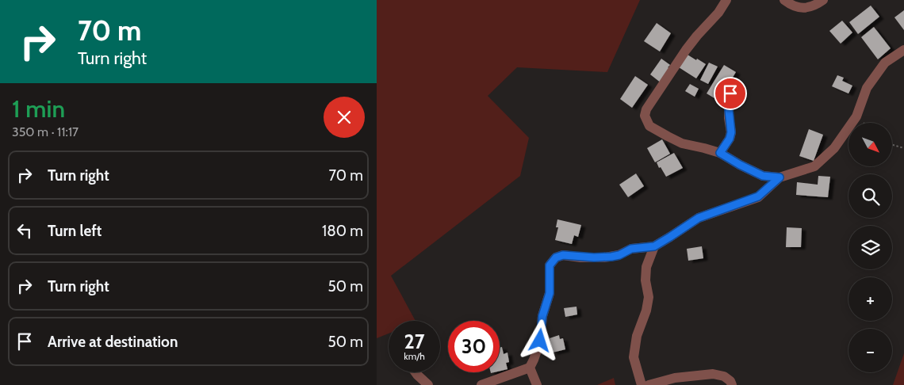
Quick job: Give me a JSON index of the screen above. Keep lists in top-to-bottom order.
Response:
{
  "north": "bottom right",
  "page": {
    "turn": ["70 m", "Turn right"],
    "heading": ["1 min", "350 m · 11:17"],
    "map_buttons": ["+", "−"],
    "list": [
      {
        "name": "Turn right",
        "value": "70 m"
      },
      {
        "name": "Turn left",
        "value": "180 m"
      },
      {
        "name": "Turn right",
        "value": "50 m"
      },
      {
        "name": "Arrive at destination",
        "value": "50 m"
      }
    ],
    "speed": "27 km/h",
    "limit": "30"
  }
}
